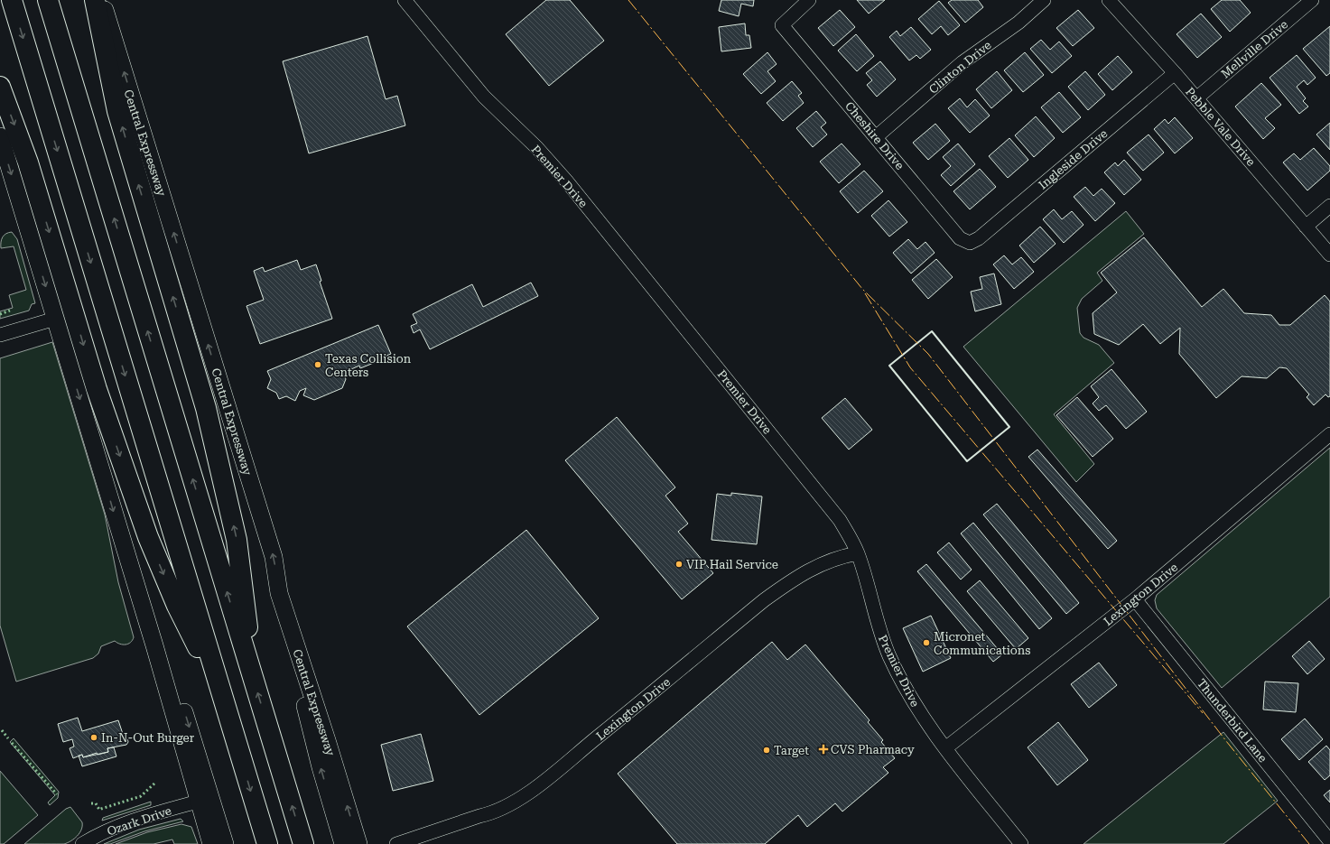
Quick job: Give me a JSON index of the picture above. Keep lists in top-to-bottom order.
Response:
{
  "streets": {
    "main road": ["Central Expressway"],
    "street": [
      "Mellville Drive",
      "Clinton Drive",
      "Pebble Vale Drive",
      "Cheshire Drive",
      "Ingleside Drive",
      "Premier Drive",
      "Lexington Drive",
      "Thunderbird Lane",
      "Ozark Drive"
    ]
  },
  "crossings": [
    ["Mellville Drive", "Pebble Vale Drive"],
    ["Clinton Drive", "Cheshire Drive"],
    ["Pebble Vale Drive", "Ingleside Drive"],
    ["Cheshire Drive", "Ingleside Drive"],
    ["Premier Drive", "Lexington Drive"],
    ["Lexington Drive", "Thunderbird Lane"]
  ],
  "places": {
    "other": [
      "Texas Collision Centers",
      "VIP Hail Service",
      "Micronet Communications",
      "In-N-Out Burger",
      "Target"
    ],
    "health": ["CVS Pharmacy"]
  }
}
